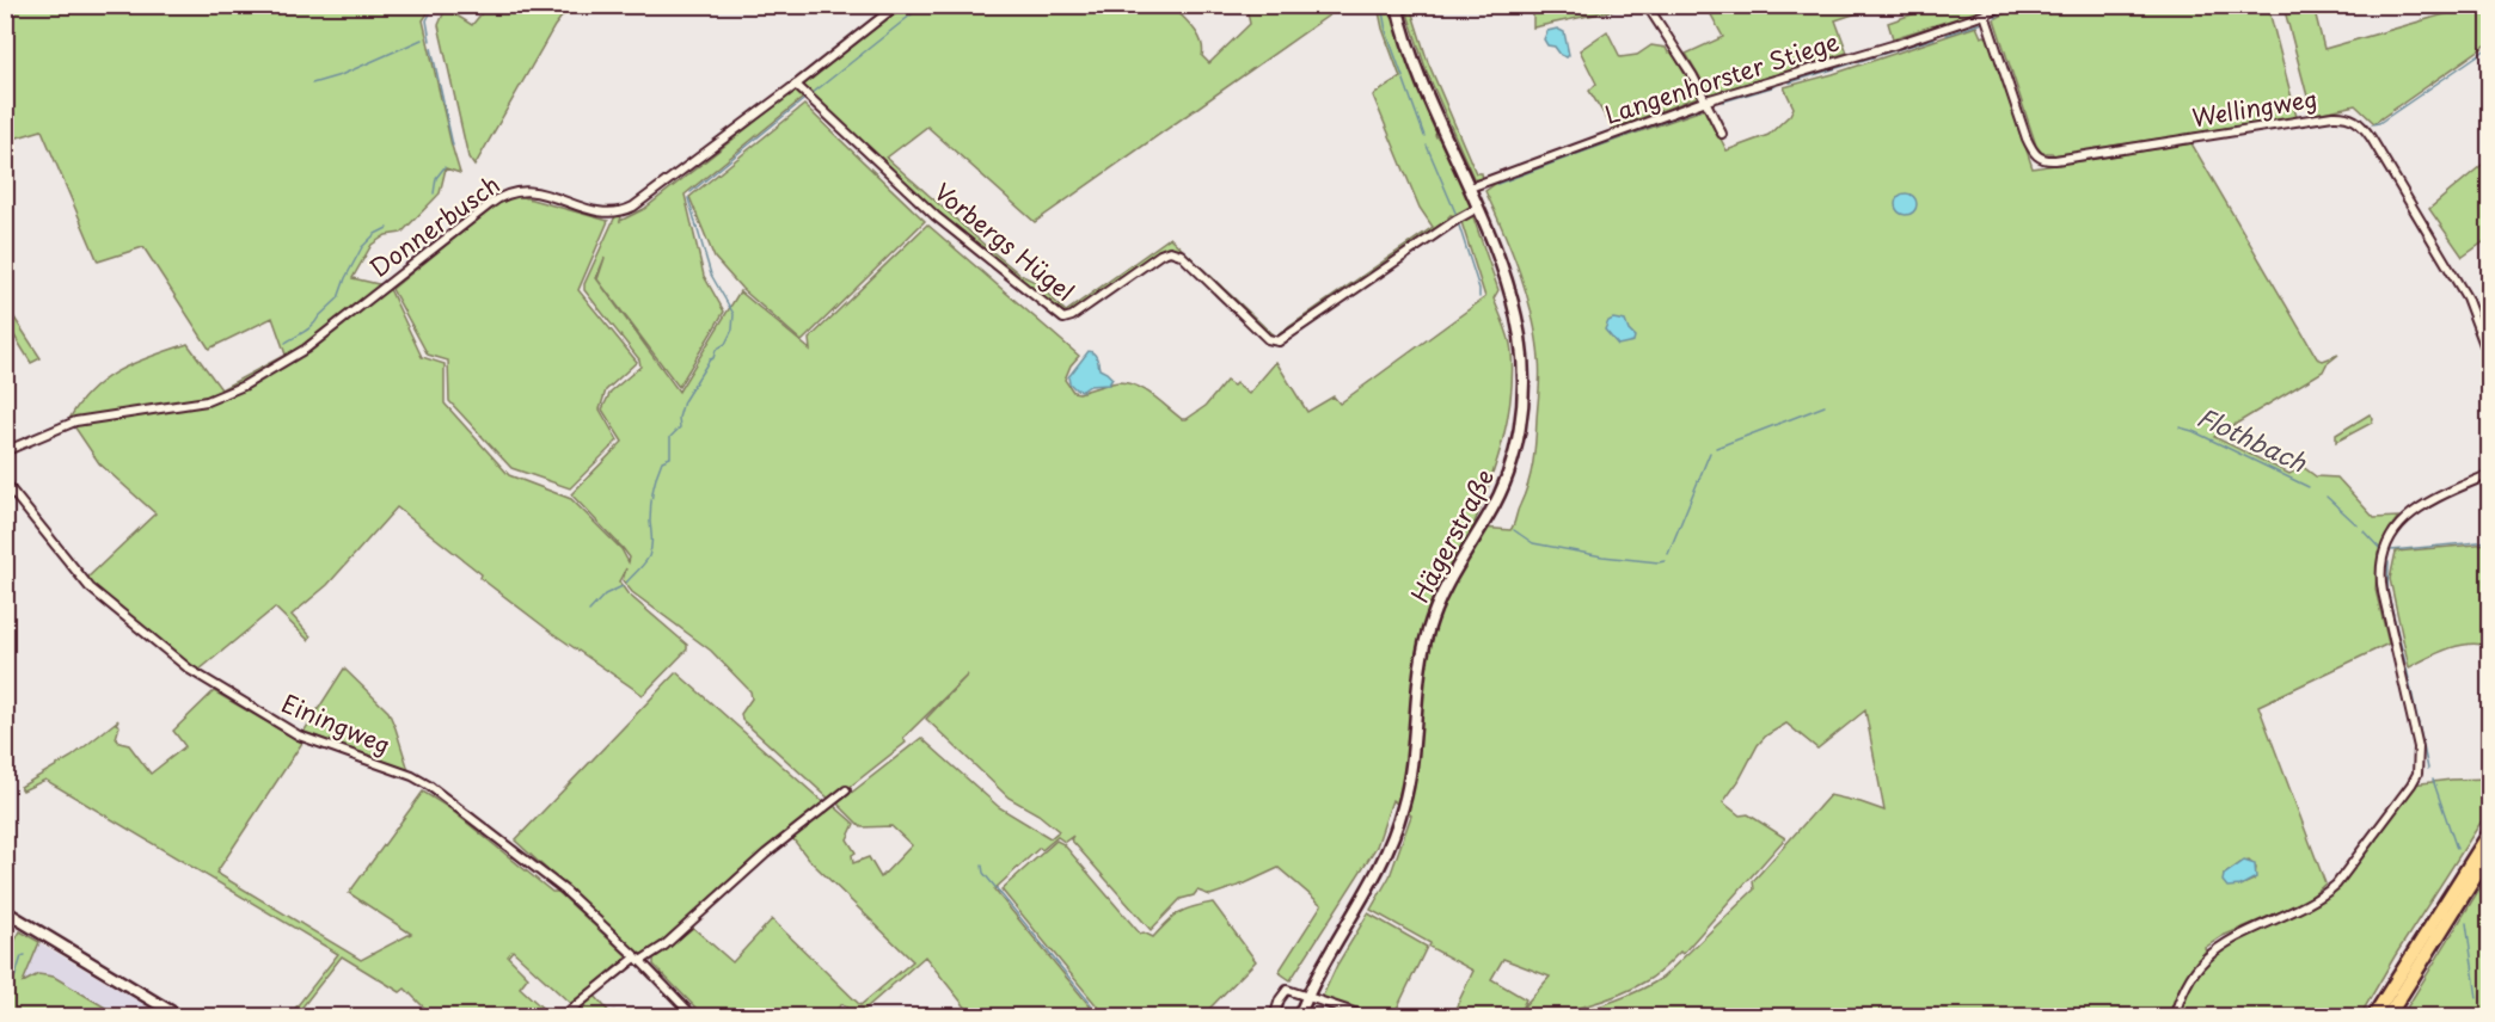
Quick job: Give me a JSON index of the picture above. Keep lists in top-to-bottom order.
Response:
{
  "streets": {
    "main road": ["Hägerstraße"],
    "street": [
      "Langenhorster Stiege",
      "Wellingweg",
      "Donnerbusch",
      "Vorbergs Hügel",
      "Einingweg"
    ]
  },
  "crossings": [
    ["Langenhorster Stiege", "Wellingweg"],
    ["Langenhorster Stiege", "Hägerstraße"],
    ["Donnerbusch", "Vorbergs Hügel"],
    ["Vorbergs Hügel", "Hägerstraße"]
  ],
  "water": ["Flothbach"]
}
